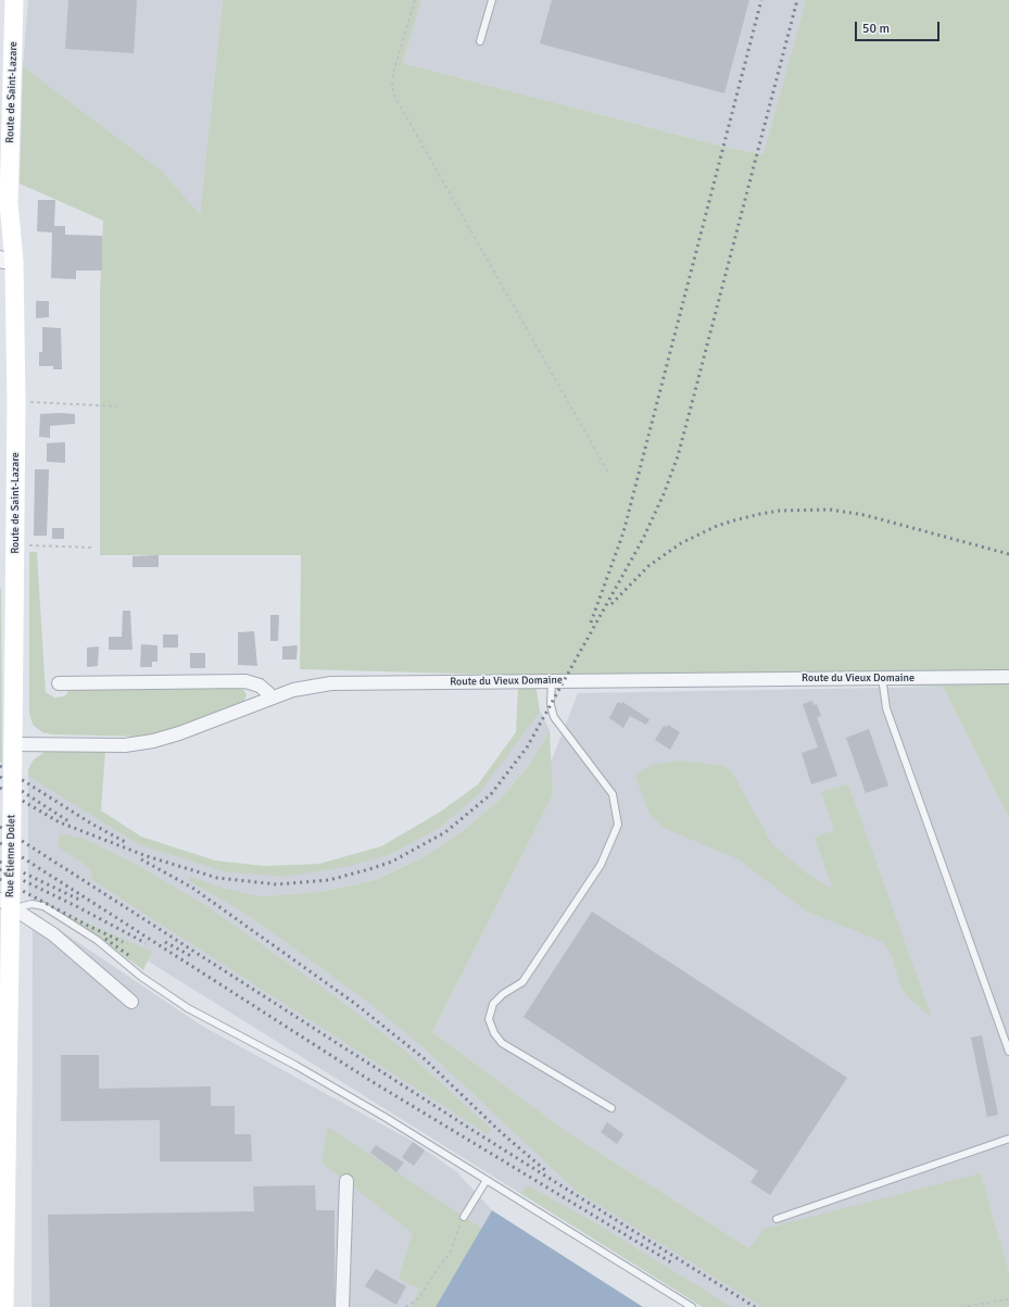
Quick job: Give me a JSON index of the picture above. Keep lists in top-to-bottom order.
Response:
{
  "streets": {
    "main road": ["Route de Saint-Lazare", "Rue Étienne Dolet"],
    "street": ["Route du Vieux Domaine"]
  },
  "crossings": [
    ["Route de Saint-Lazare", "Route du Vieux Domaine"],
    ["Route de Saint-Lazare", "Rue Étienne Dolet"],
    ["Route du Vieux Domaine", "Rue Étienne Dolet"]
  ],
  "scale_bar": "50 m"
}
